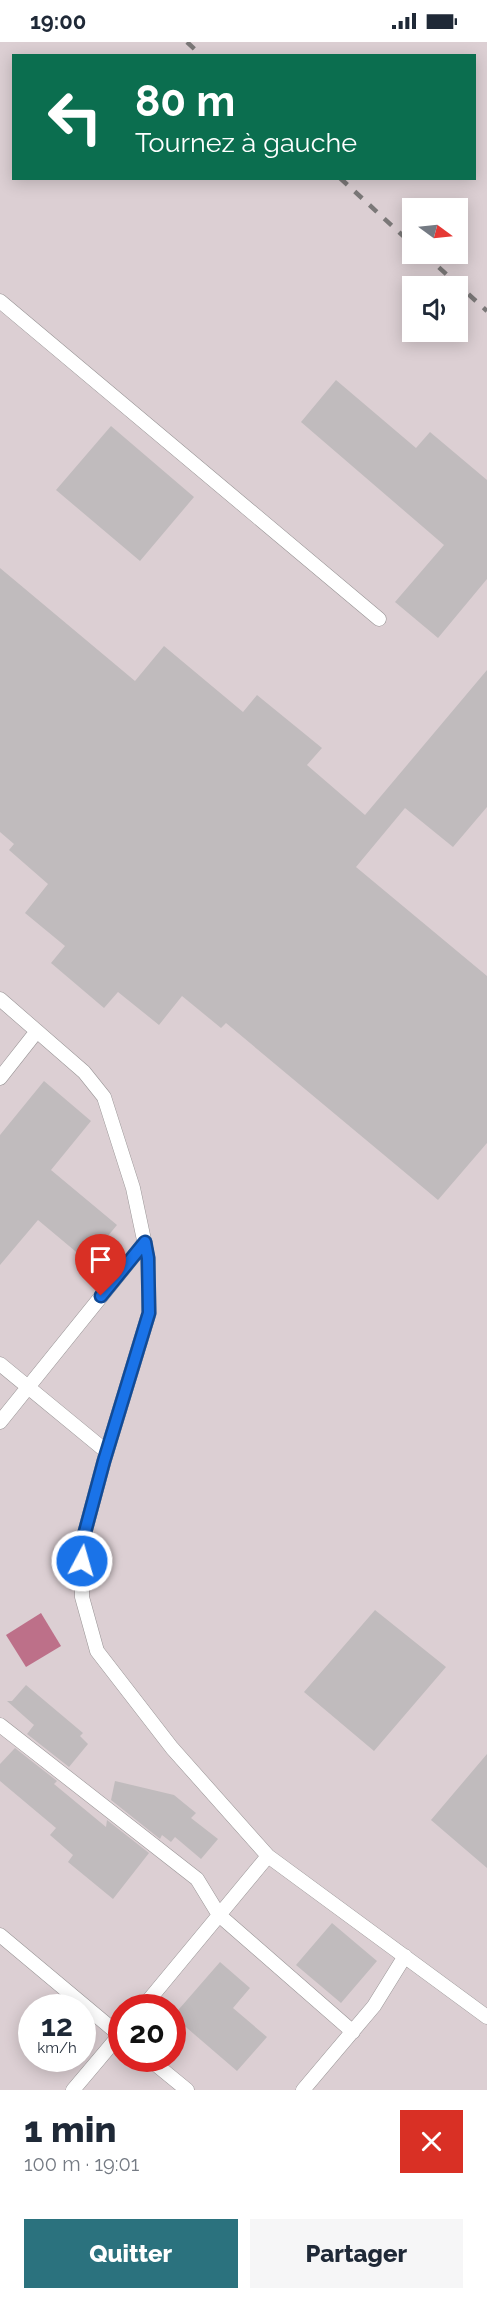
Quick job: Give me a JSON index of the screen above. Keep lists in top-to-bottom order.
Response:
{
  "north": "right",
  "page": {
    "status": "19:00",
    "turn": ["80 m", "Tournez à gauche"],
    "speed": "12 km/h",
    "limit": "20",
    "heading": ["1 min", "100 m · 19:01"],
    "buttons": ["Quitter", "Partager"]
  }
}
